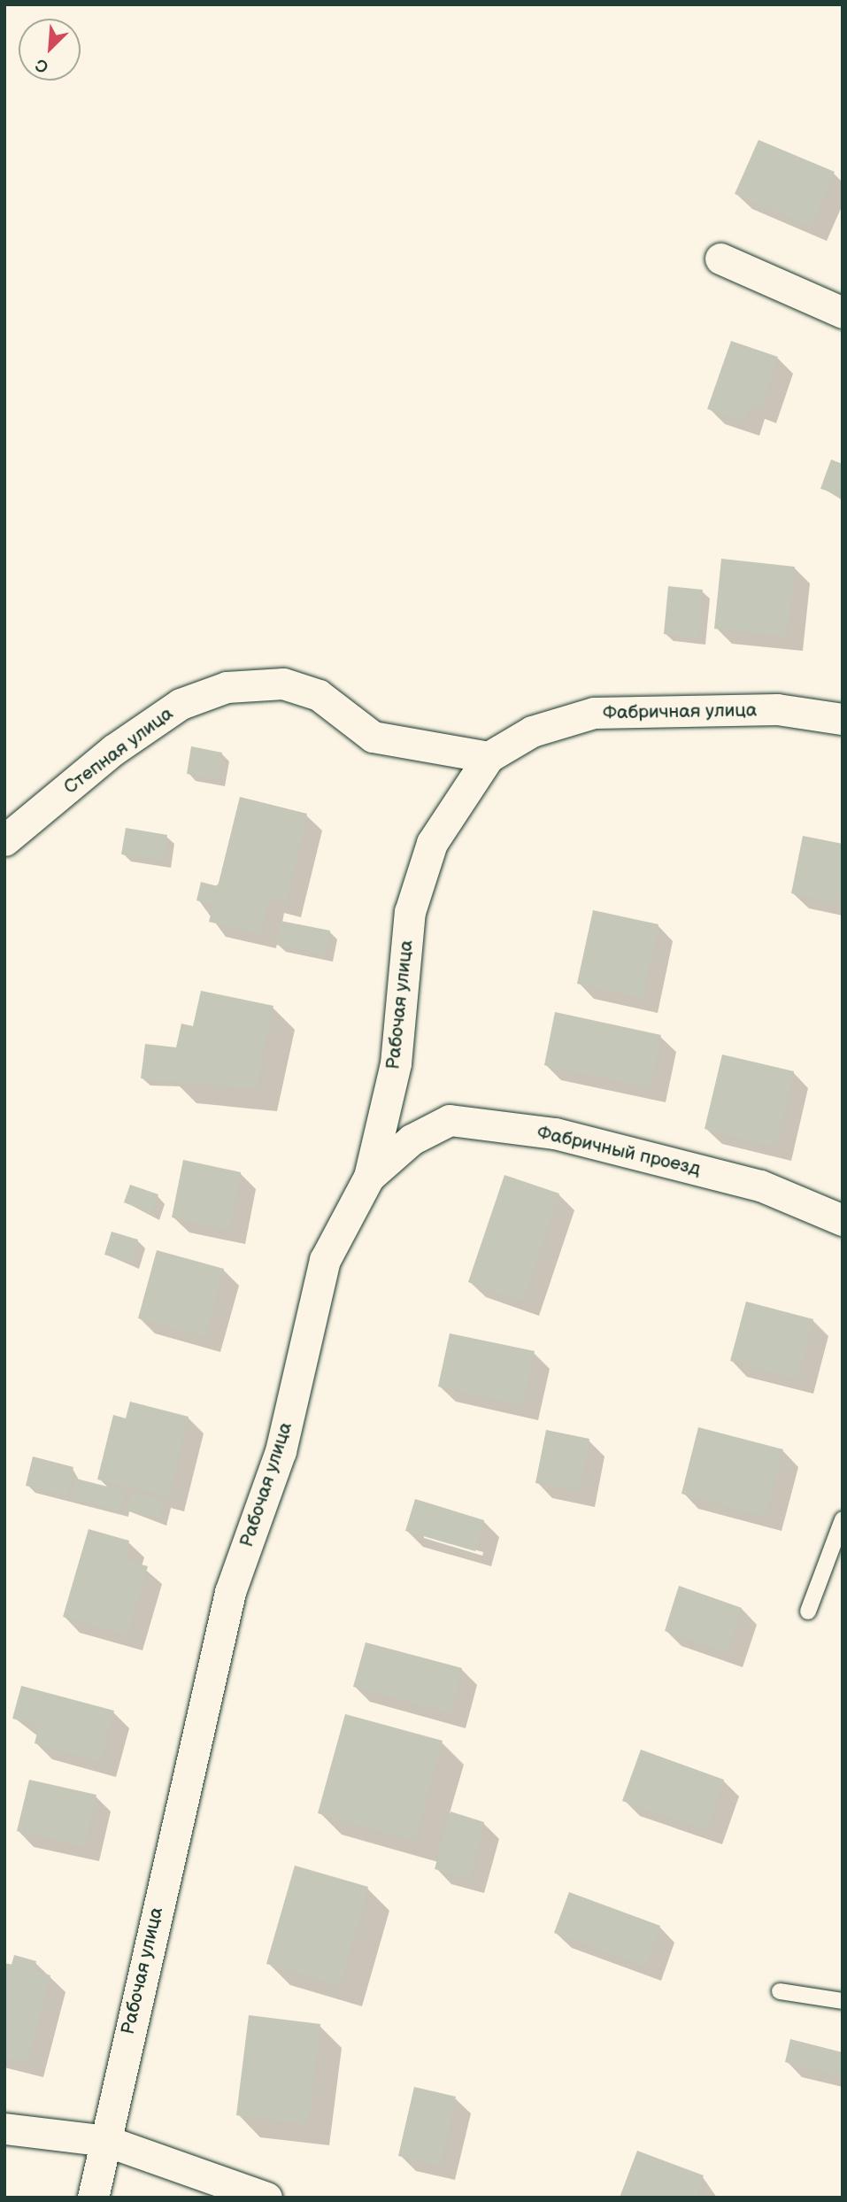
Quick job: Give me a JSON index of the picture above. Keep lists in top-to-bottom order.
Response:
{
  "streets": {
    "street": [
      "Фабричная улица",
      "Степная улица",
      "Рабочая улица",
      "Фабричный проезд"
    ]
  },
  "crossings": [
    ["Фабричная улица", "Степная улица"],
    ["Фабричная улица", "Рабочая улица"],
    ["Степная улица", "Рабочая улица"],
    ["Рабочая улица", "Фабричный проезд"]
  ],
  "north": "bottom left"
}
